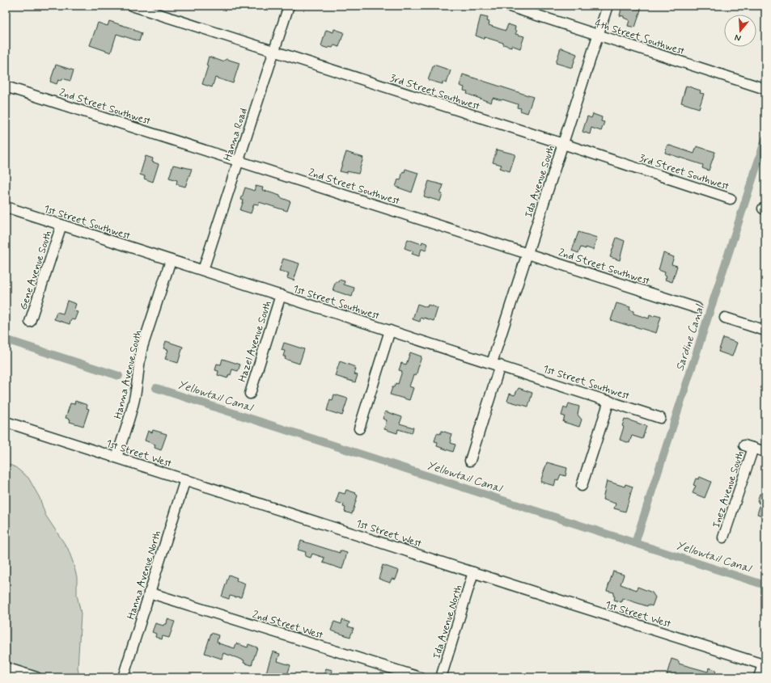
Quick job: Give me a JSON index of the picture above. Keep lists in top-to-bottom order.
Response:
{
  "streets": {
    "street": [
      "4th Street Southwest",
      "3rd Street Southwest",
      "2nd Street Southwest",
      "Hanna Road",
      "Ida Avenue South",
      "1st Street Southwest",
      "Gene Avenue South",
      "Hazel Avenue South",
      "Hanna Avenue South",
      "1st Street West",
      "Inez Avenue South",
      "Hanna Avenue North",
      "Ida Avenue North",
      "2nd Street West"
    ]
  },
  "crossings": [
    ["4th Street Southwest", "Ida Avenue South"],
    ["3rd Street Southwest", "Hanna Road"],
    ["3rd Street Southwest", "Ida Avenue South"],
    ["2nd Street Southwest", "Hanna Road"],
    ["2nd Street Southwest", "Ida Avenue South"],
    ["Hanna Road", "1st Street Southwest"],
    ["Ida Avenue South", "1st Street Southwest"],
    ["1st Street Southwest", "Gene Avenue South"],
    ["1st Street Southwest", "Hazel Avenue South"],
    ["1st Street Southwest", "Hanna Avenue South"],
    ["Hanna Avenue South", "1st Street West"],
    ["1st Street West", "Hanna Avenue North"],
    ["1st Street West", "Ida Avenue North"],
    ["Hanna Avenue North", "2nd Street West"]
  ],
  "water": ["Sardine Canal", "Yellowtail Canal"],
  "north": "bottom"
}
